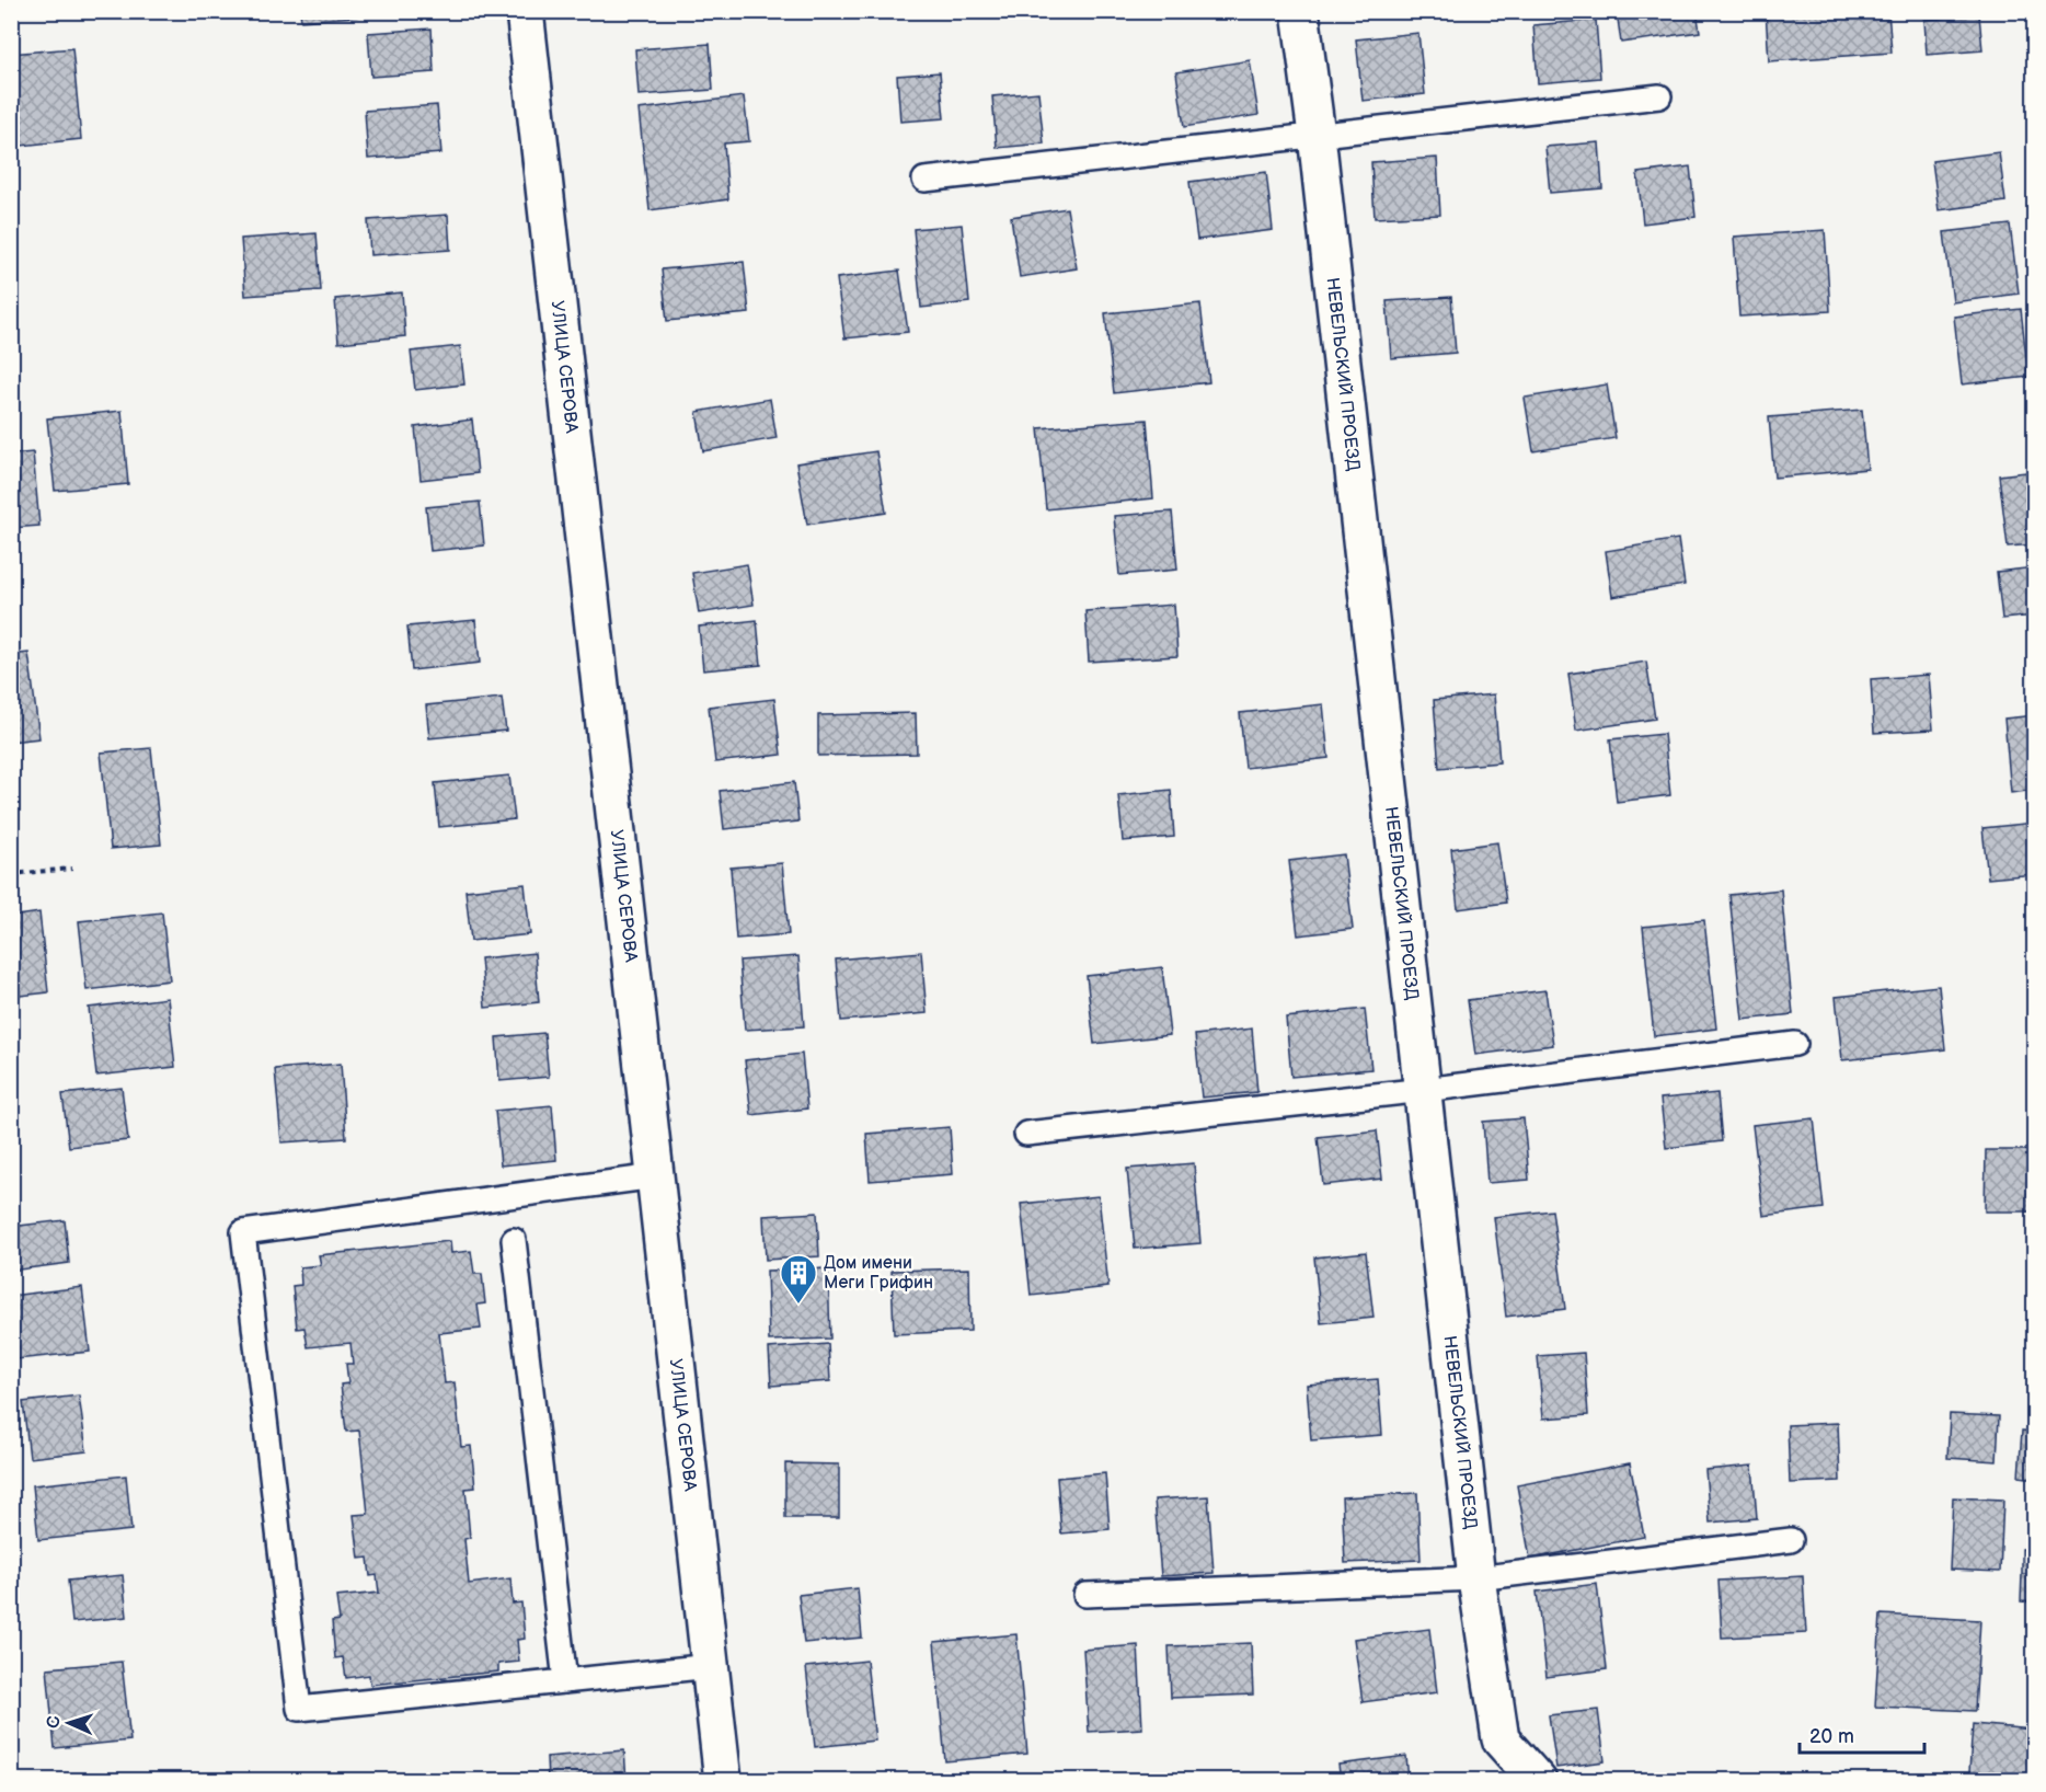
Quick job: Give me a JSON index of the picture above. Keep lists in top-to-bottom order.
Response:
{
  "streets": {
    "street": ["УЛИЦА СЕРОВА", "НЕВЕЛЬСКИЙ ПРОЕЗД"]
  },
  "places": {
    "building": ["Дом имени Меги Грифин"]
  },
  "scale_bar": "20 m",
  "north": "left"
}
